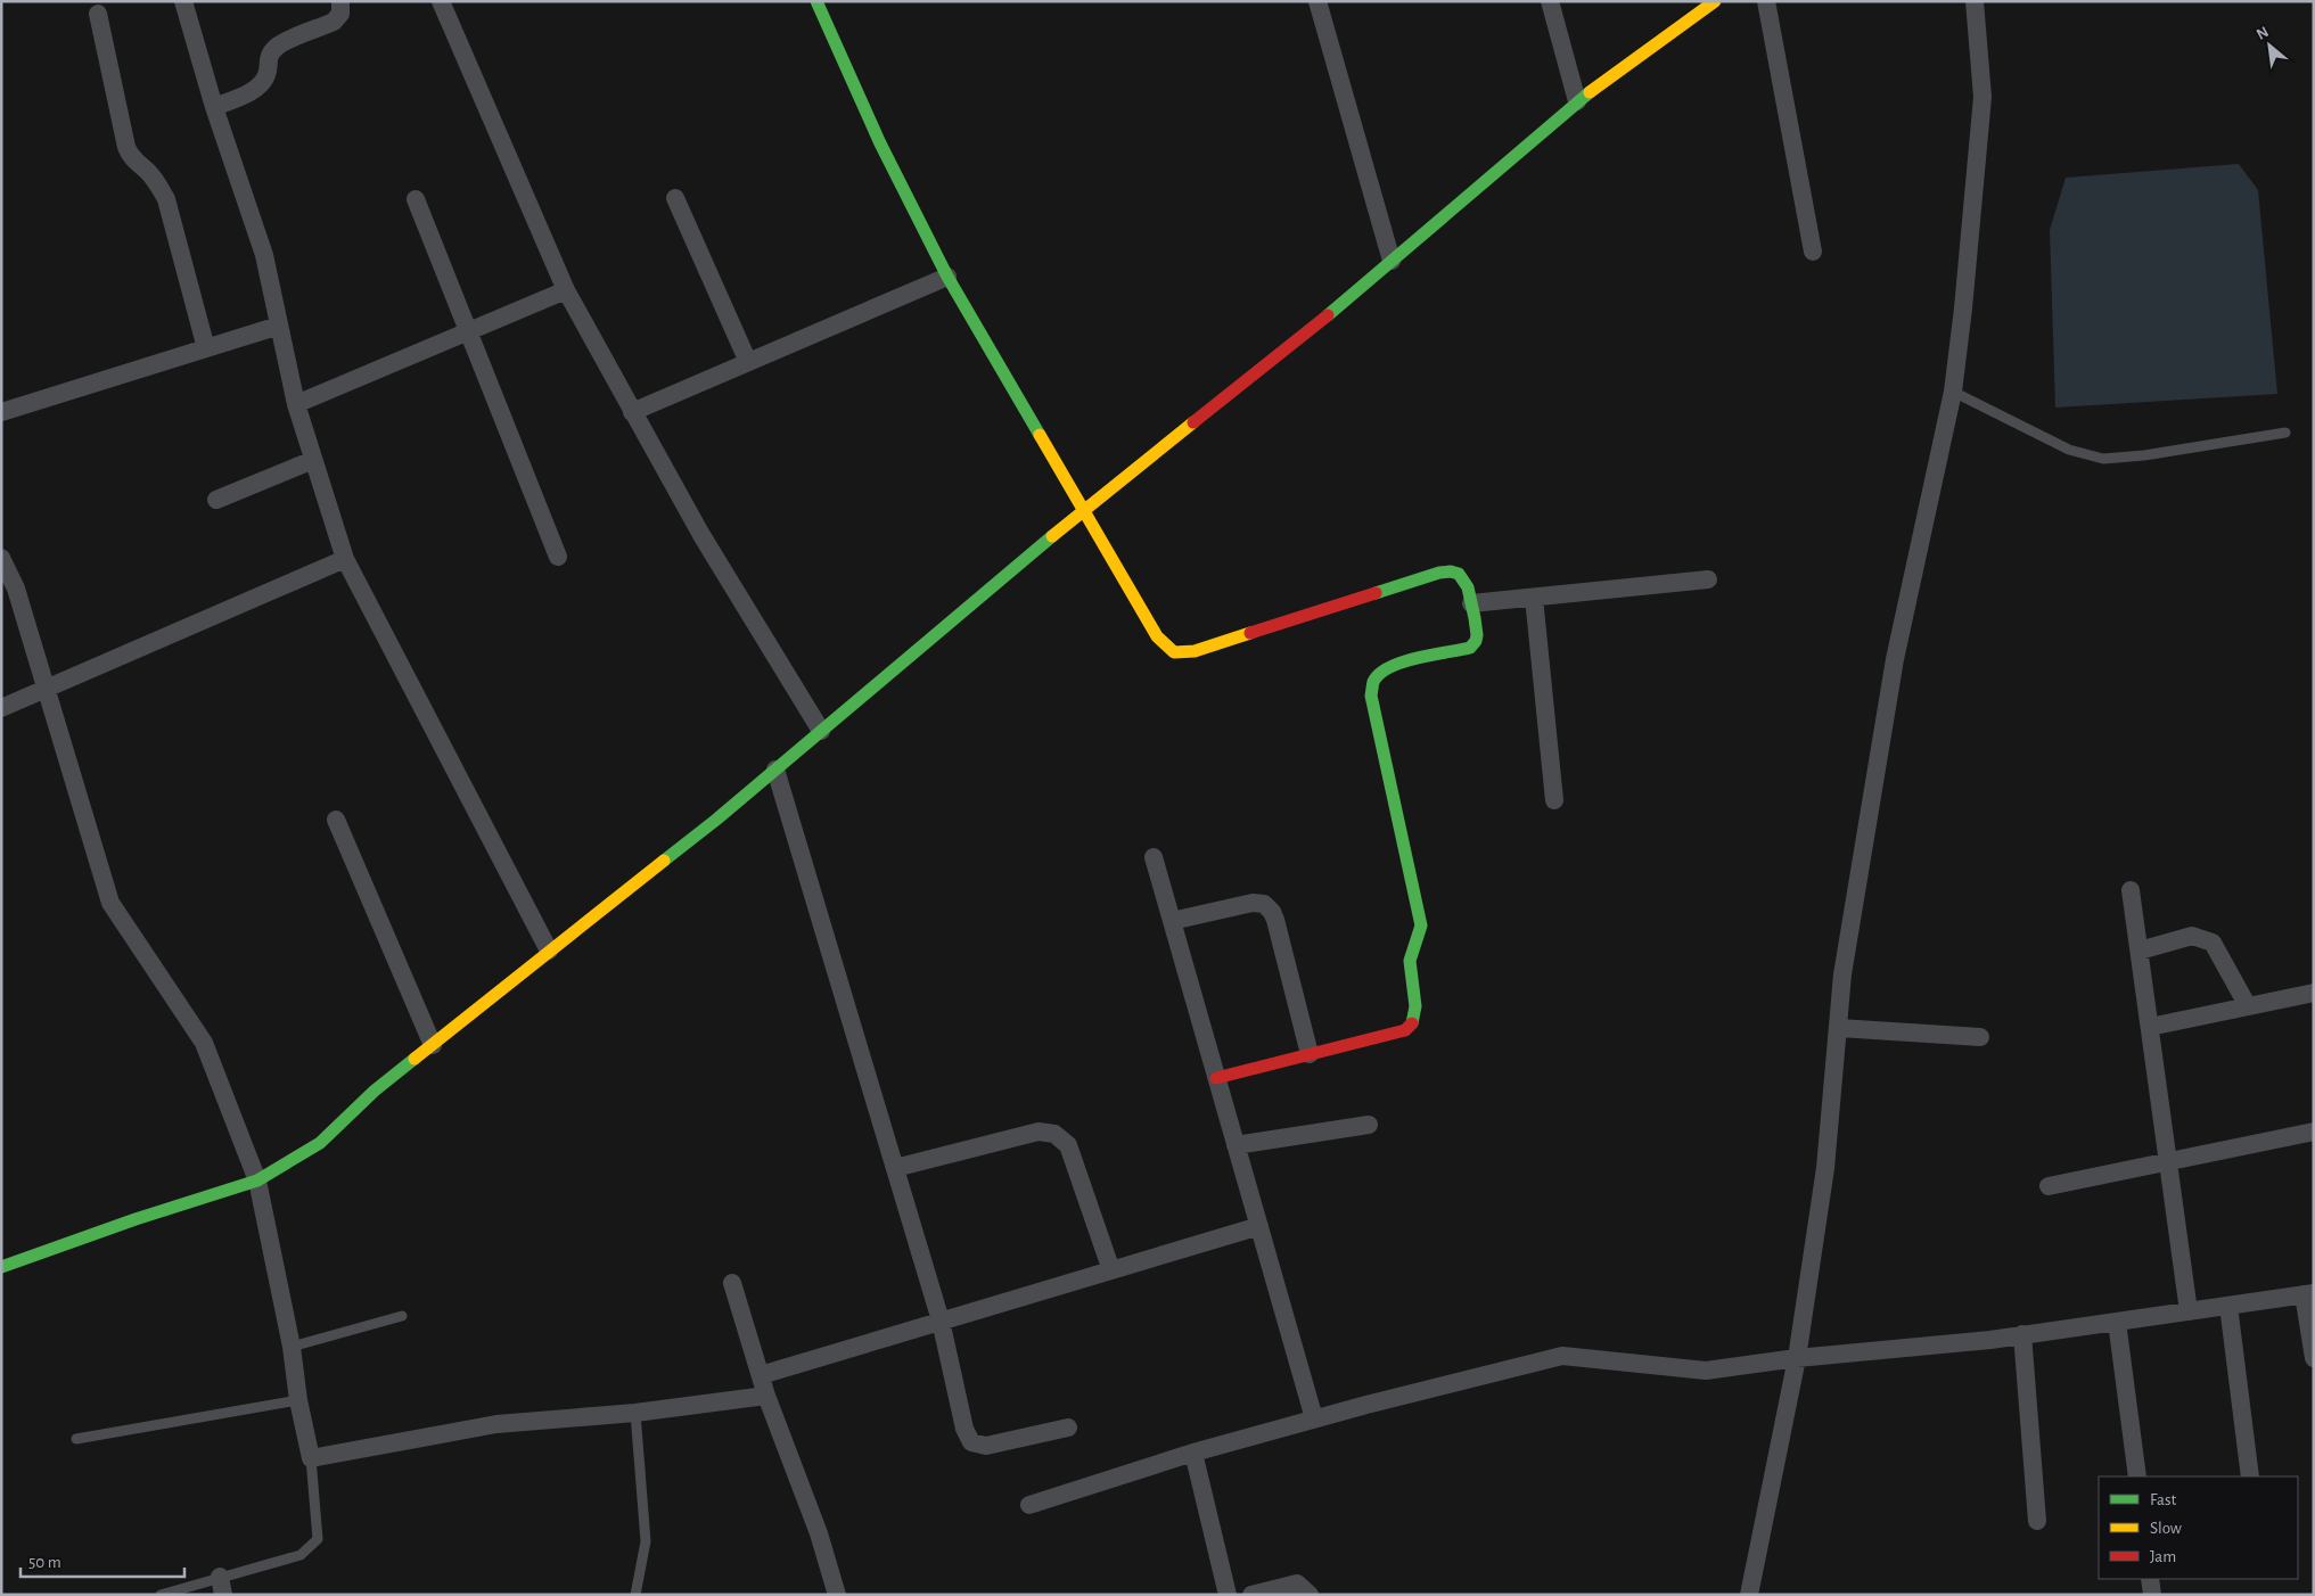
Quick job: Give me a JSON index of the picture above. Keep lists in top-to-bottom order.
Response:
{
  "legend": ["Fast", "Slow", "Jam"],
  "scale_bar": "50 m",
  "north": "top left"
}
